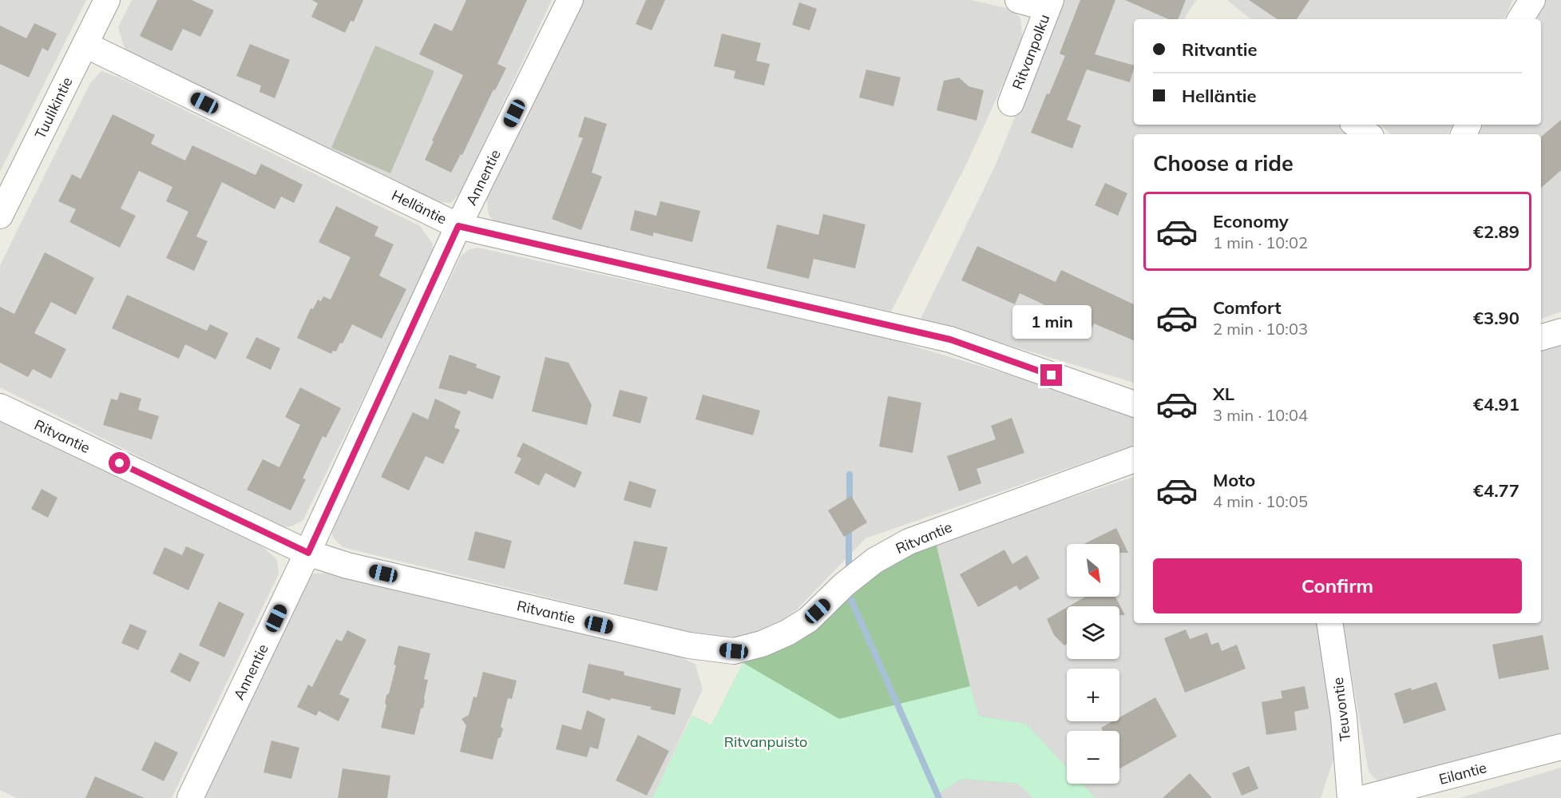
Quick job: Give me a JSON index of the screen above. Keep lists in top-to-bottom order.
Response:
{
  "streets": {
    "street": [
      "Ritvanpolku",
      "Tuulikintie",
      "Annentie",
      "Helläntie",
      "Ritvantie",
      "Teuvontie",
      "Eilantie"
    ]
  },
  "crossings": [
    ["Tuulikintie", "Helläntie"],
    ["Annentie", "Helläntie"],
    ["Annentie", "Ritvantie"]
  ],
  "parks": ["Ritvanpuisto"],
  "north": "bottom right",
  "page": {
    "banner": ["Ritvantie", "Helläntie"],
    "heading": "Choose a ride",
    "list": [
      {
        "name": "Economy",
        "note": "1 min · 10:02",
        "value": "€2.89"
      },
      {
        "name": "Comfort",
        "note": "2 min · 10:03",
        "value": "€3.90"
      },
      {
        "name": "XL",
        "note": "3 min · 10:04",
        "value": "€4.91"
      },
      {
        "name": "Moto",
        "note": "4 min · 10:05",
        "value": "€4.77"
      }
    ],
    "bubble": "1 min",
    "map_buttons": ["+", "−"],
    "buttons": "Confirm"
  }
}
